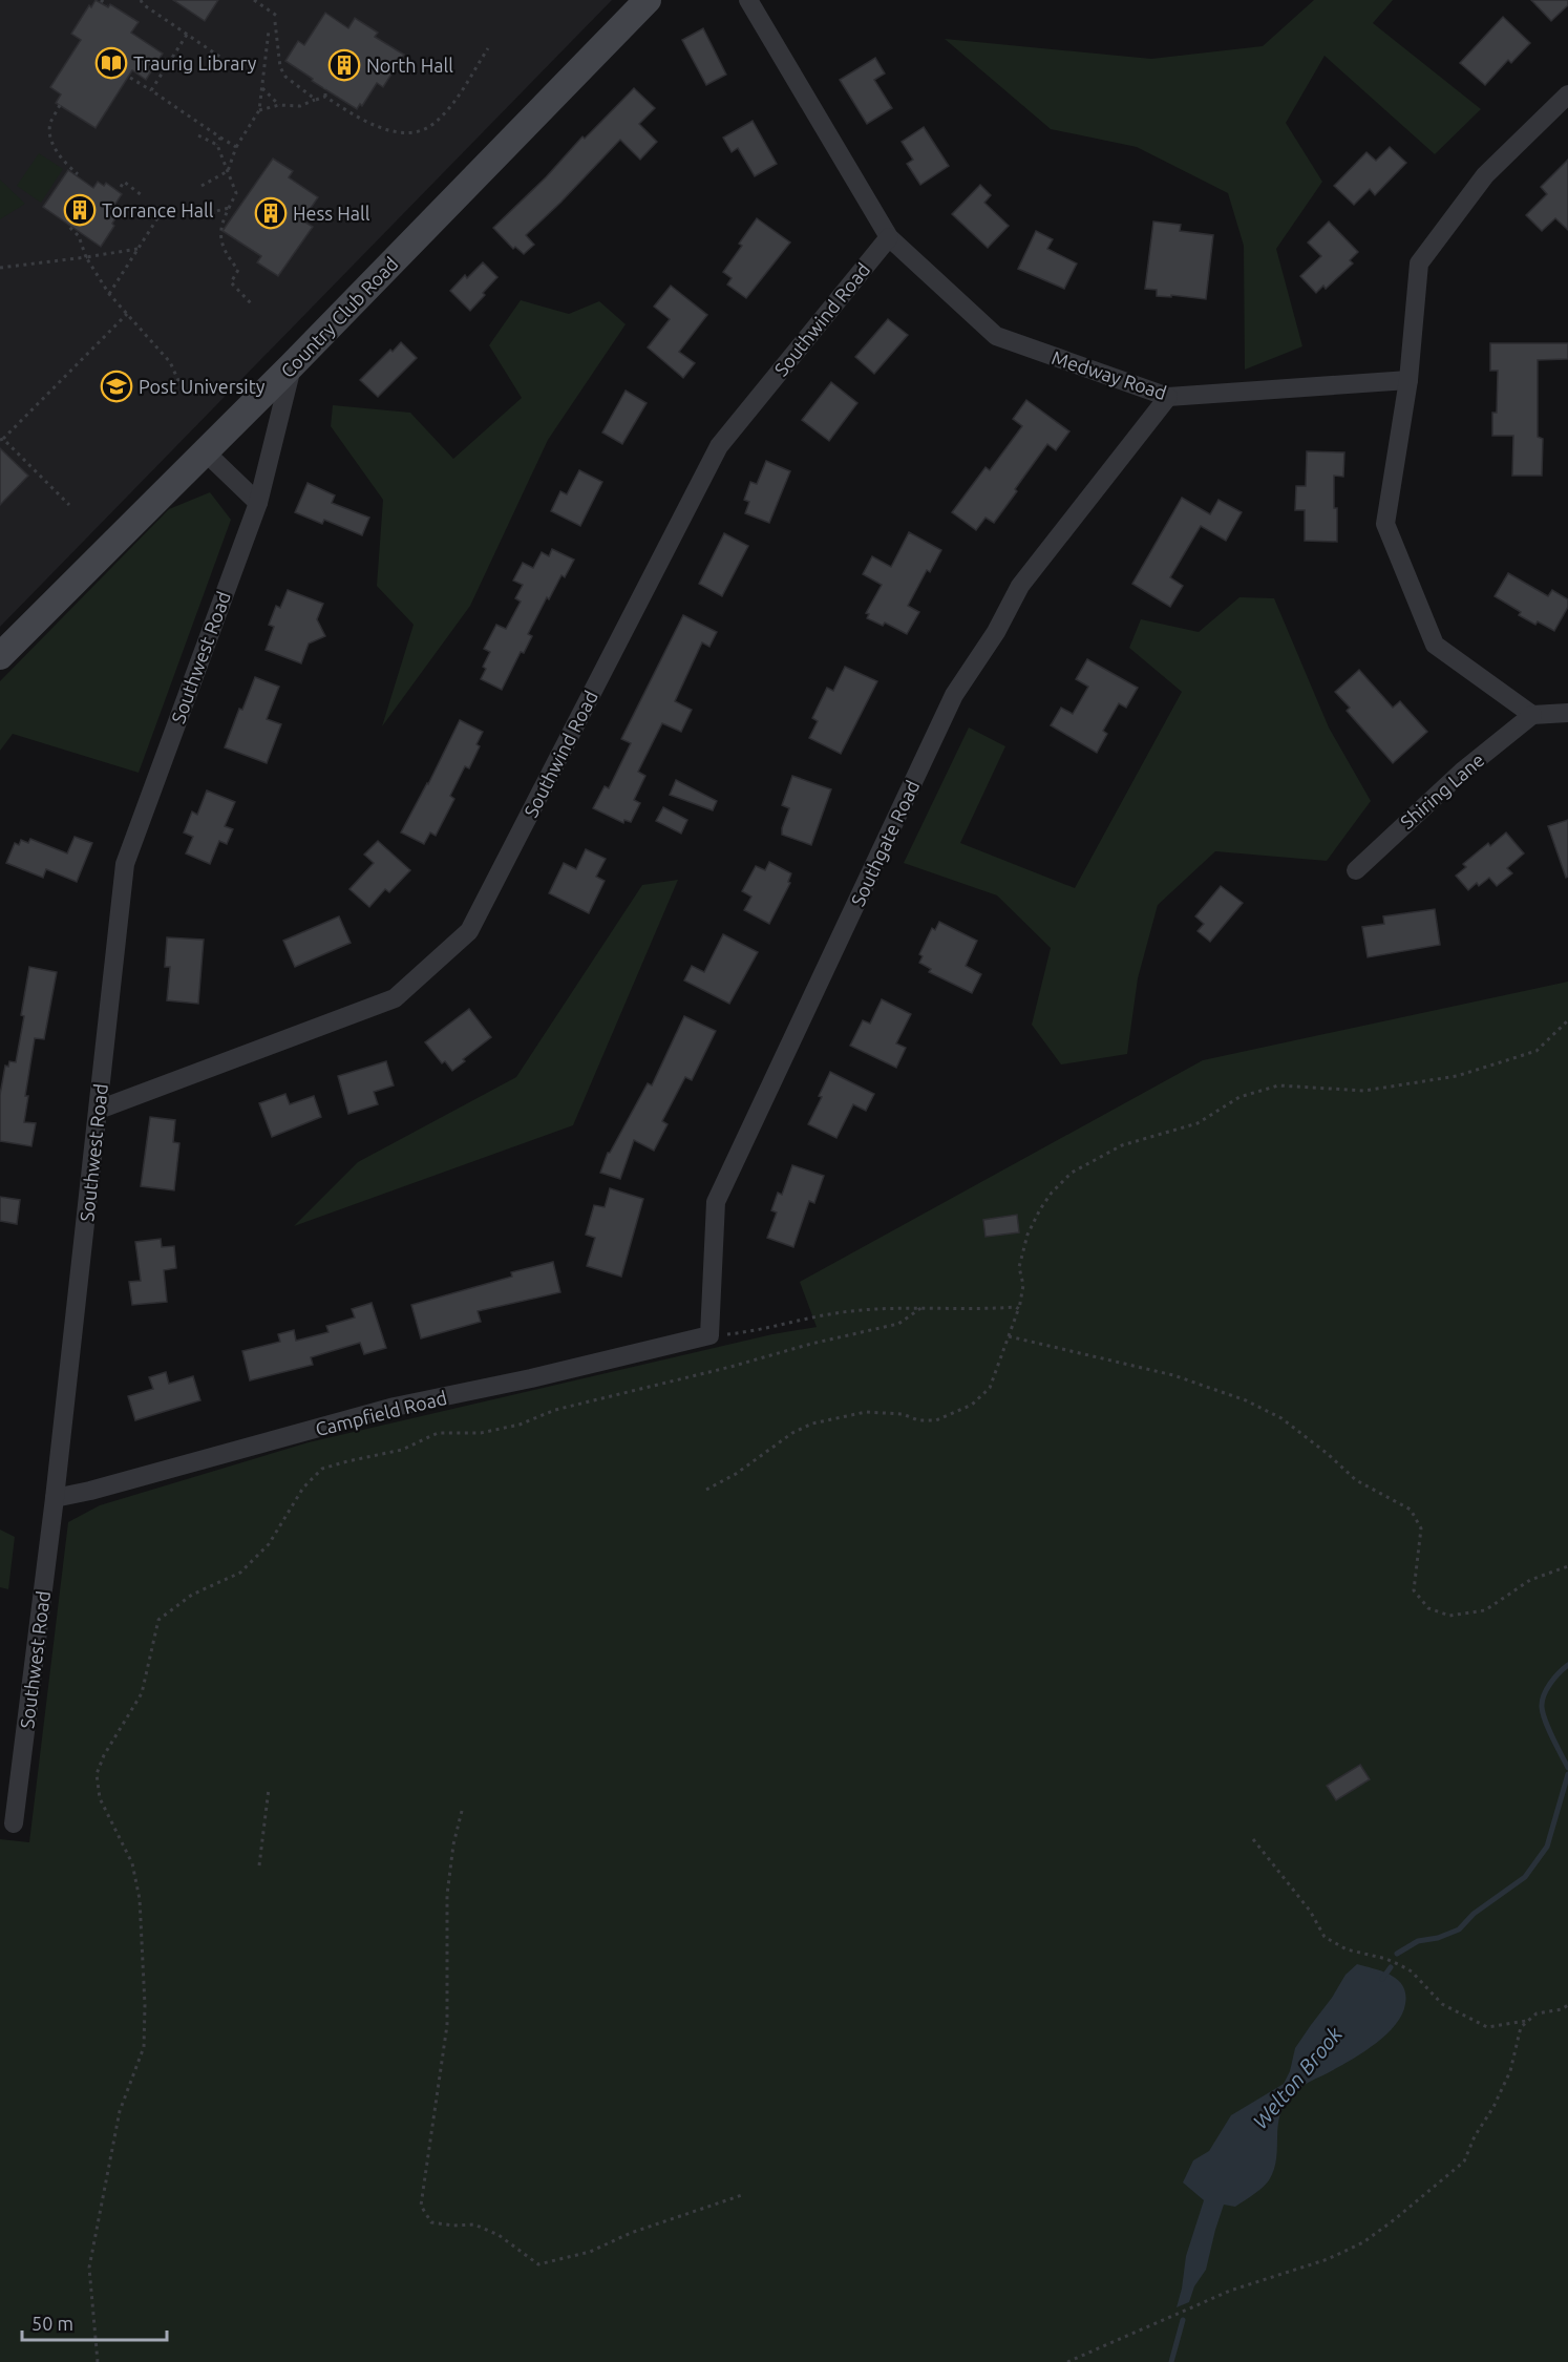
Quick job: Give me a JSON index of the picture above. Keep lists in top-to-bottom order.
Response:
{
  "streets": {
    "street": [
      "Country Club Road",
      "Southwind Road",
      "Medway Road",
      "Southwest Road",
      "Shiring Lane",
      "Southgate Road",
      "Campfield Road"
    ]
  },
  "crossings": [
    ["Country Club Road", "Southwest Road"],
    ["Southwind Road", "Medway Road"],
    ["Southwind Road", "Southwest Road"],
    ["Medway Road", "Southgate Road"],
    ["Southwest Road", "Campfield Road"],
    ["Southgate Road", "Campfield Road"]
  ],
  "water": ["Welton Brook"],
  "places": {
    "library": ["Traurig Library"],
    "building": ["North Hall", "Torrance Hall", "Hess Hall"],
    "school or university": ["Post University"]
  },
  "scale_bar": "50 m"
}
